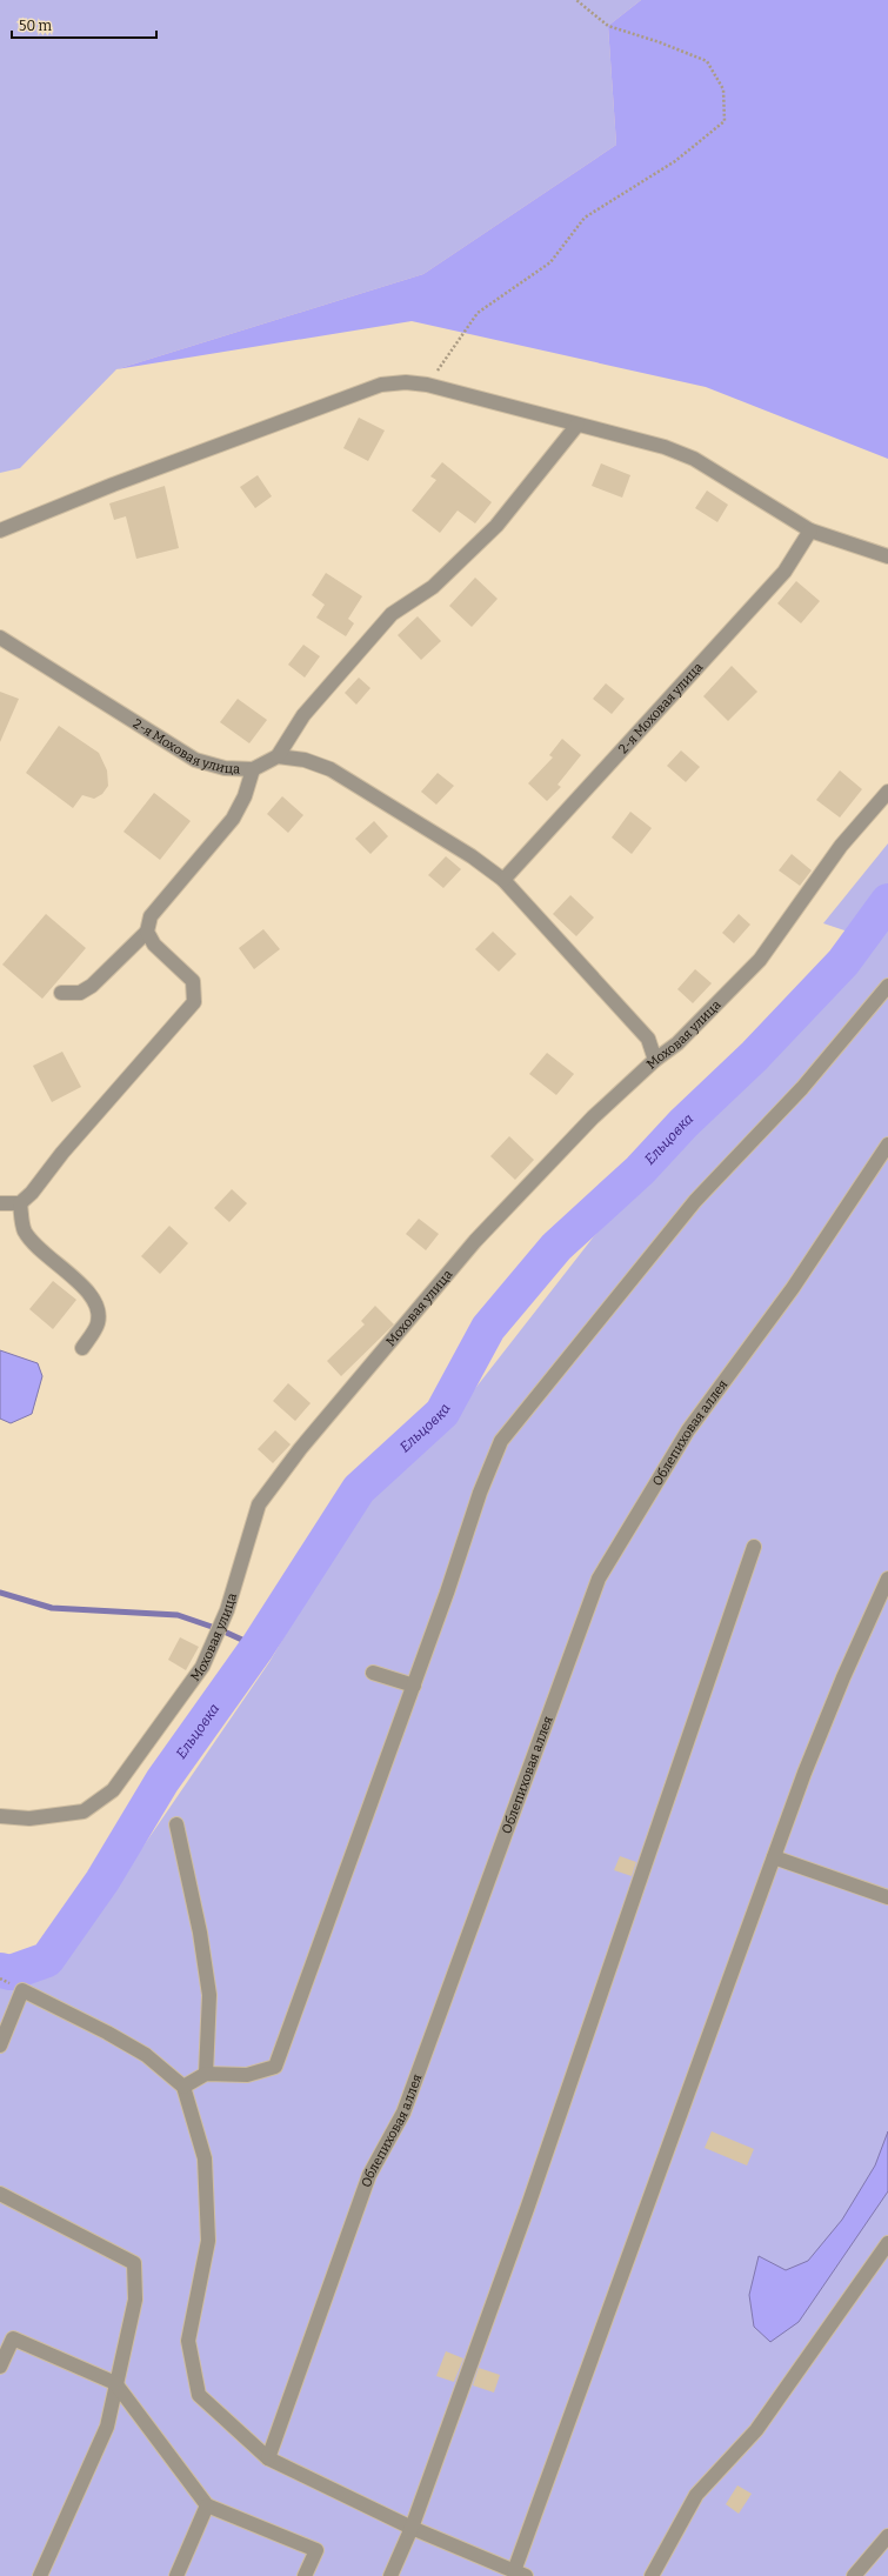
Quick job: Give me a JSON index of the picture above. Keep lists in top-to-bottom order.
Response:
{
  "streets": {
    "street": ["2-я Моховая улица", "Моховая улица", "Облепиховая аллея"]
  },
  "water": ["Ельцовка"],
  "scale_bar": "50 m"
}
